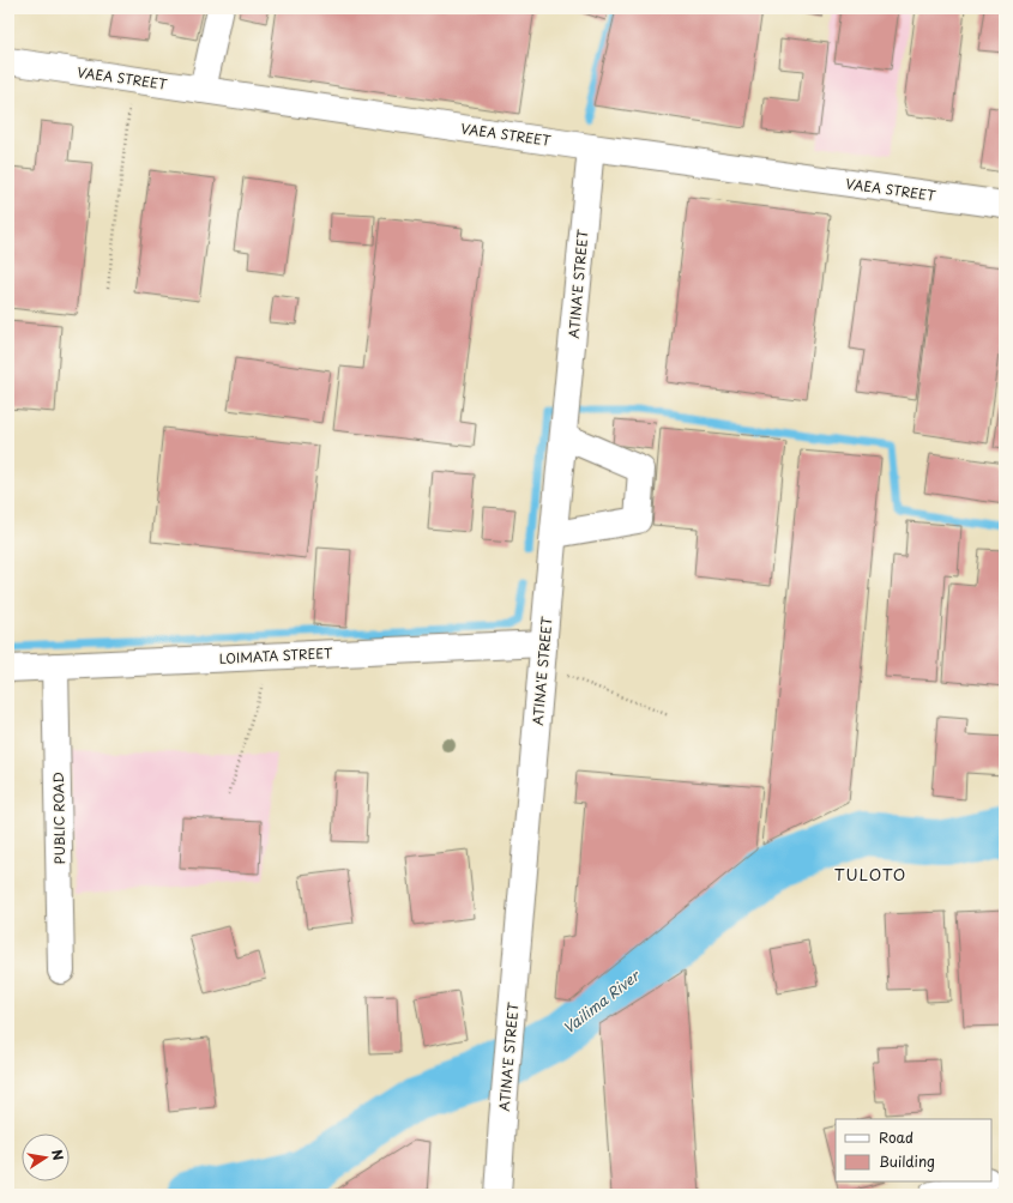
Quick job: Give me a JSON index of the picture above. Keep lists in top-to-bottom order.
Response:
{
  "streets": {
    "main road": [
      "VAEA STREET",
      "ATINA'E STREET",
      "LOIMATA STREET",
      "PUBLIC ROAD"
    ]
  },
  "crossings": [
    ["VAEA STREET", "ATINA'E STREET"],
    ["ATINA'E STREET", "LOIMATA STREET"],
    ["LOIMATA STREET", "PUBLIC ROAD"]
  ],
  "districts": ["TULOTO"],
  "water": ["Vailima River"],
  "legend": ["Road", "Building"],
  "north": "right"
}
